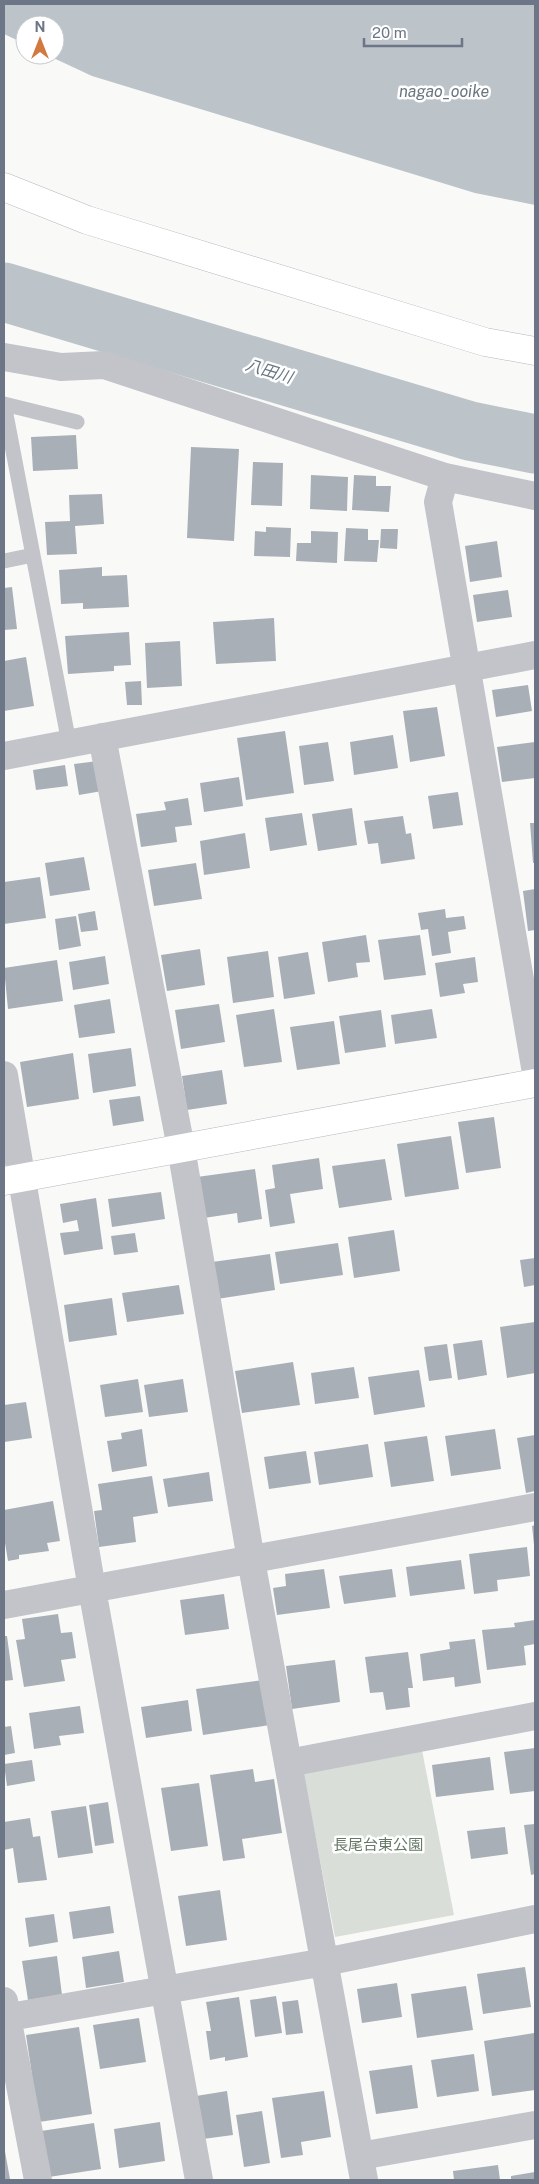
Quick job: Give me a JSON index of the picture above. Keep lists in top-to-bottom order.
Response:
{
  "water": ["nagao_ooike", "八田川"],
  "parks": ["長尾台東公園"],
  "scale_bar": "20 m",
  "north": "top"
}
